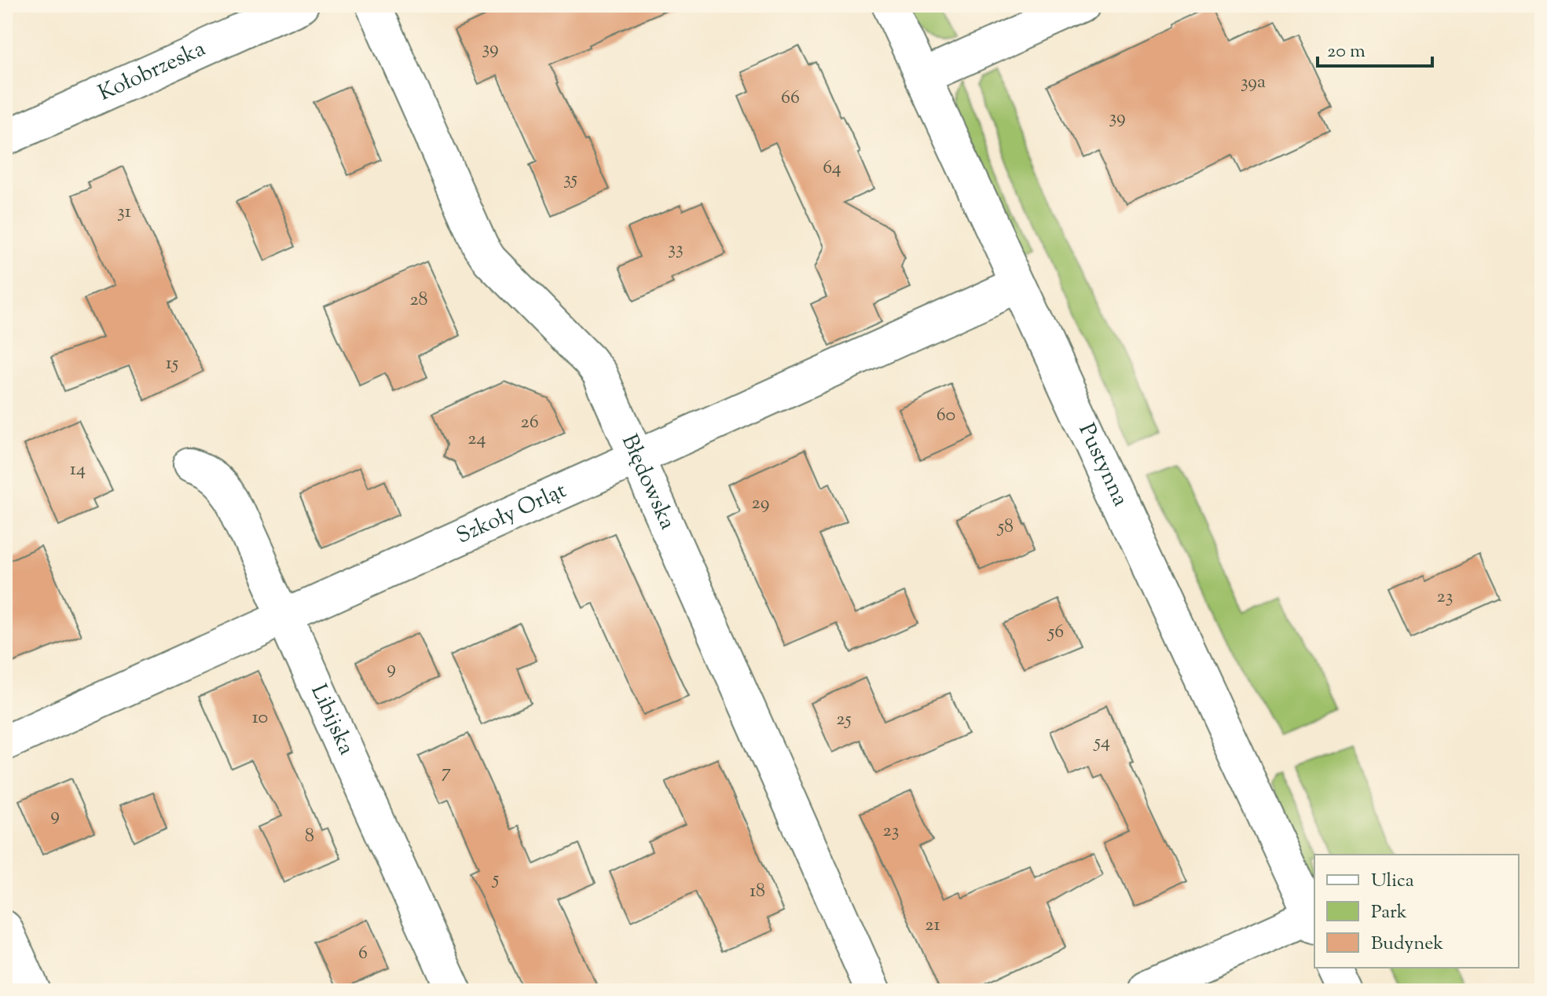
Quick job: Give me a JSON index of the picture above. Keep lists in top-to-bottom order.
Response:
{
  "streets": {
    "street": [
      "Kołobrzeska",
      "Pustynna",
      "Błędowska",
      "Szkoły Orląt",
      "Libijska"
    ]
  },
  "crossings": [
    ["Pustynna", "Szkoły Orląt"],
    ["Błędowska", "Szkoły Orląt"],
    ["Szkoły Orląt", "Libijska"]
  ],
  "house_numbers": [
    "39",
    "39a",
    "66",
    "39",
    "64",
    "35",
    "31",
    "33",
    "28",
    "15",
    "60",
    "26",
    "24",
    "14",
    "29",
    "58",
    "23",
    "56",
    "9",
    "10",
    "25",
    "54",
    "7",
    "9",
    "23",
    "8",
    "5",
    "18",
    "21",
    "6"
  ],
  "legend": ["Ulica", "Park", "Budynek"],
  "scale_bar": "20 m"
}
